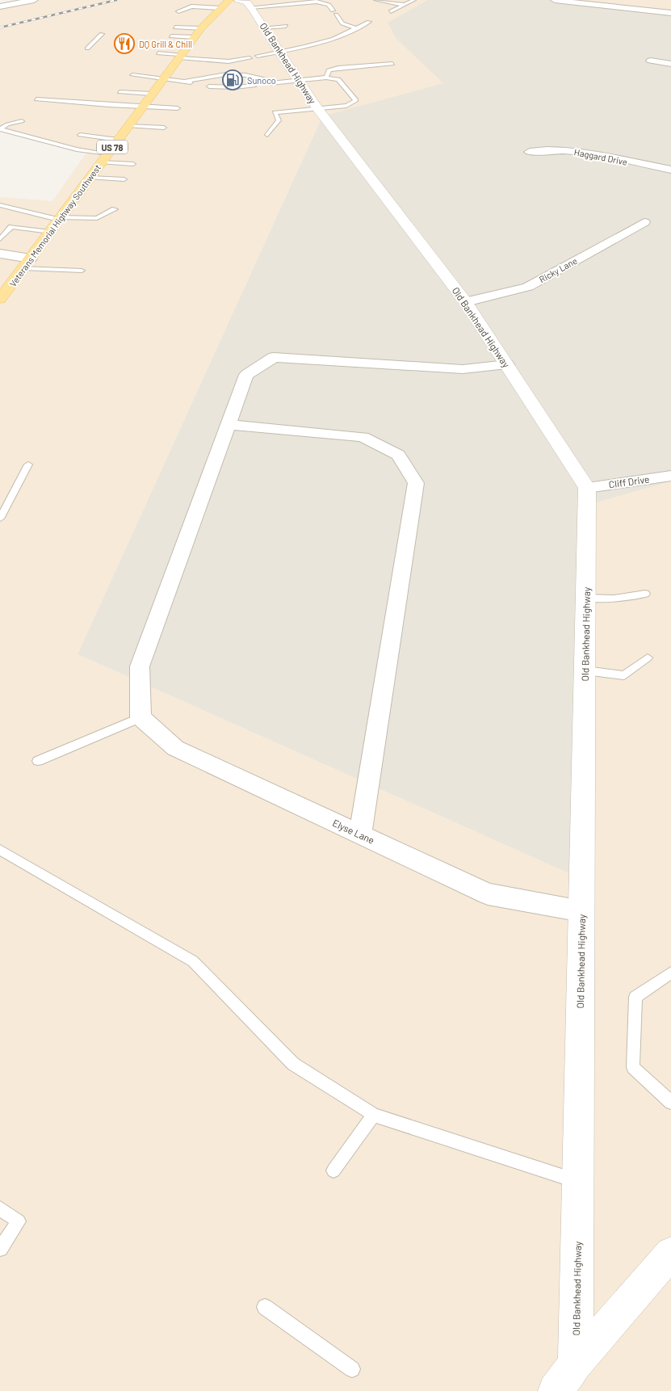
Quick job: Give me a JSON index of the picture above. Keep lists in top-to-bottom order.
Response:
{
  "streets": {
    "main road": ["US 78", "Veterans Memorial Highway Southwest"],
    "street": [
      "Old Bankhead Highway",
      "Haggard Drive",
      "Ricky Lane",
      "Cliff Drive",
      "Elyse Lane"
    ]
  },
  "crossings": [
    ["Old Bankhead Highway", "Ricky Lane"],
    ["Old Bankhead Highway", "Cliff Drive"],
    ["Old Bankhead Highway", "Elyse Lane"]
  ],
  "places": {
    "restaurant": ["DQ Grill & Chill"],
    "fuel station": ["Sunoco"]
  }
}
